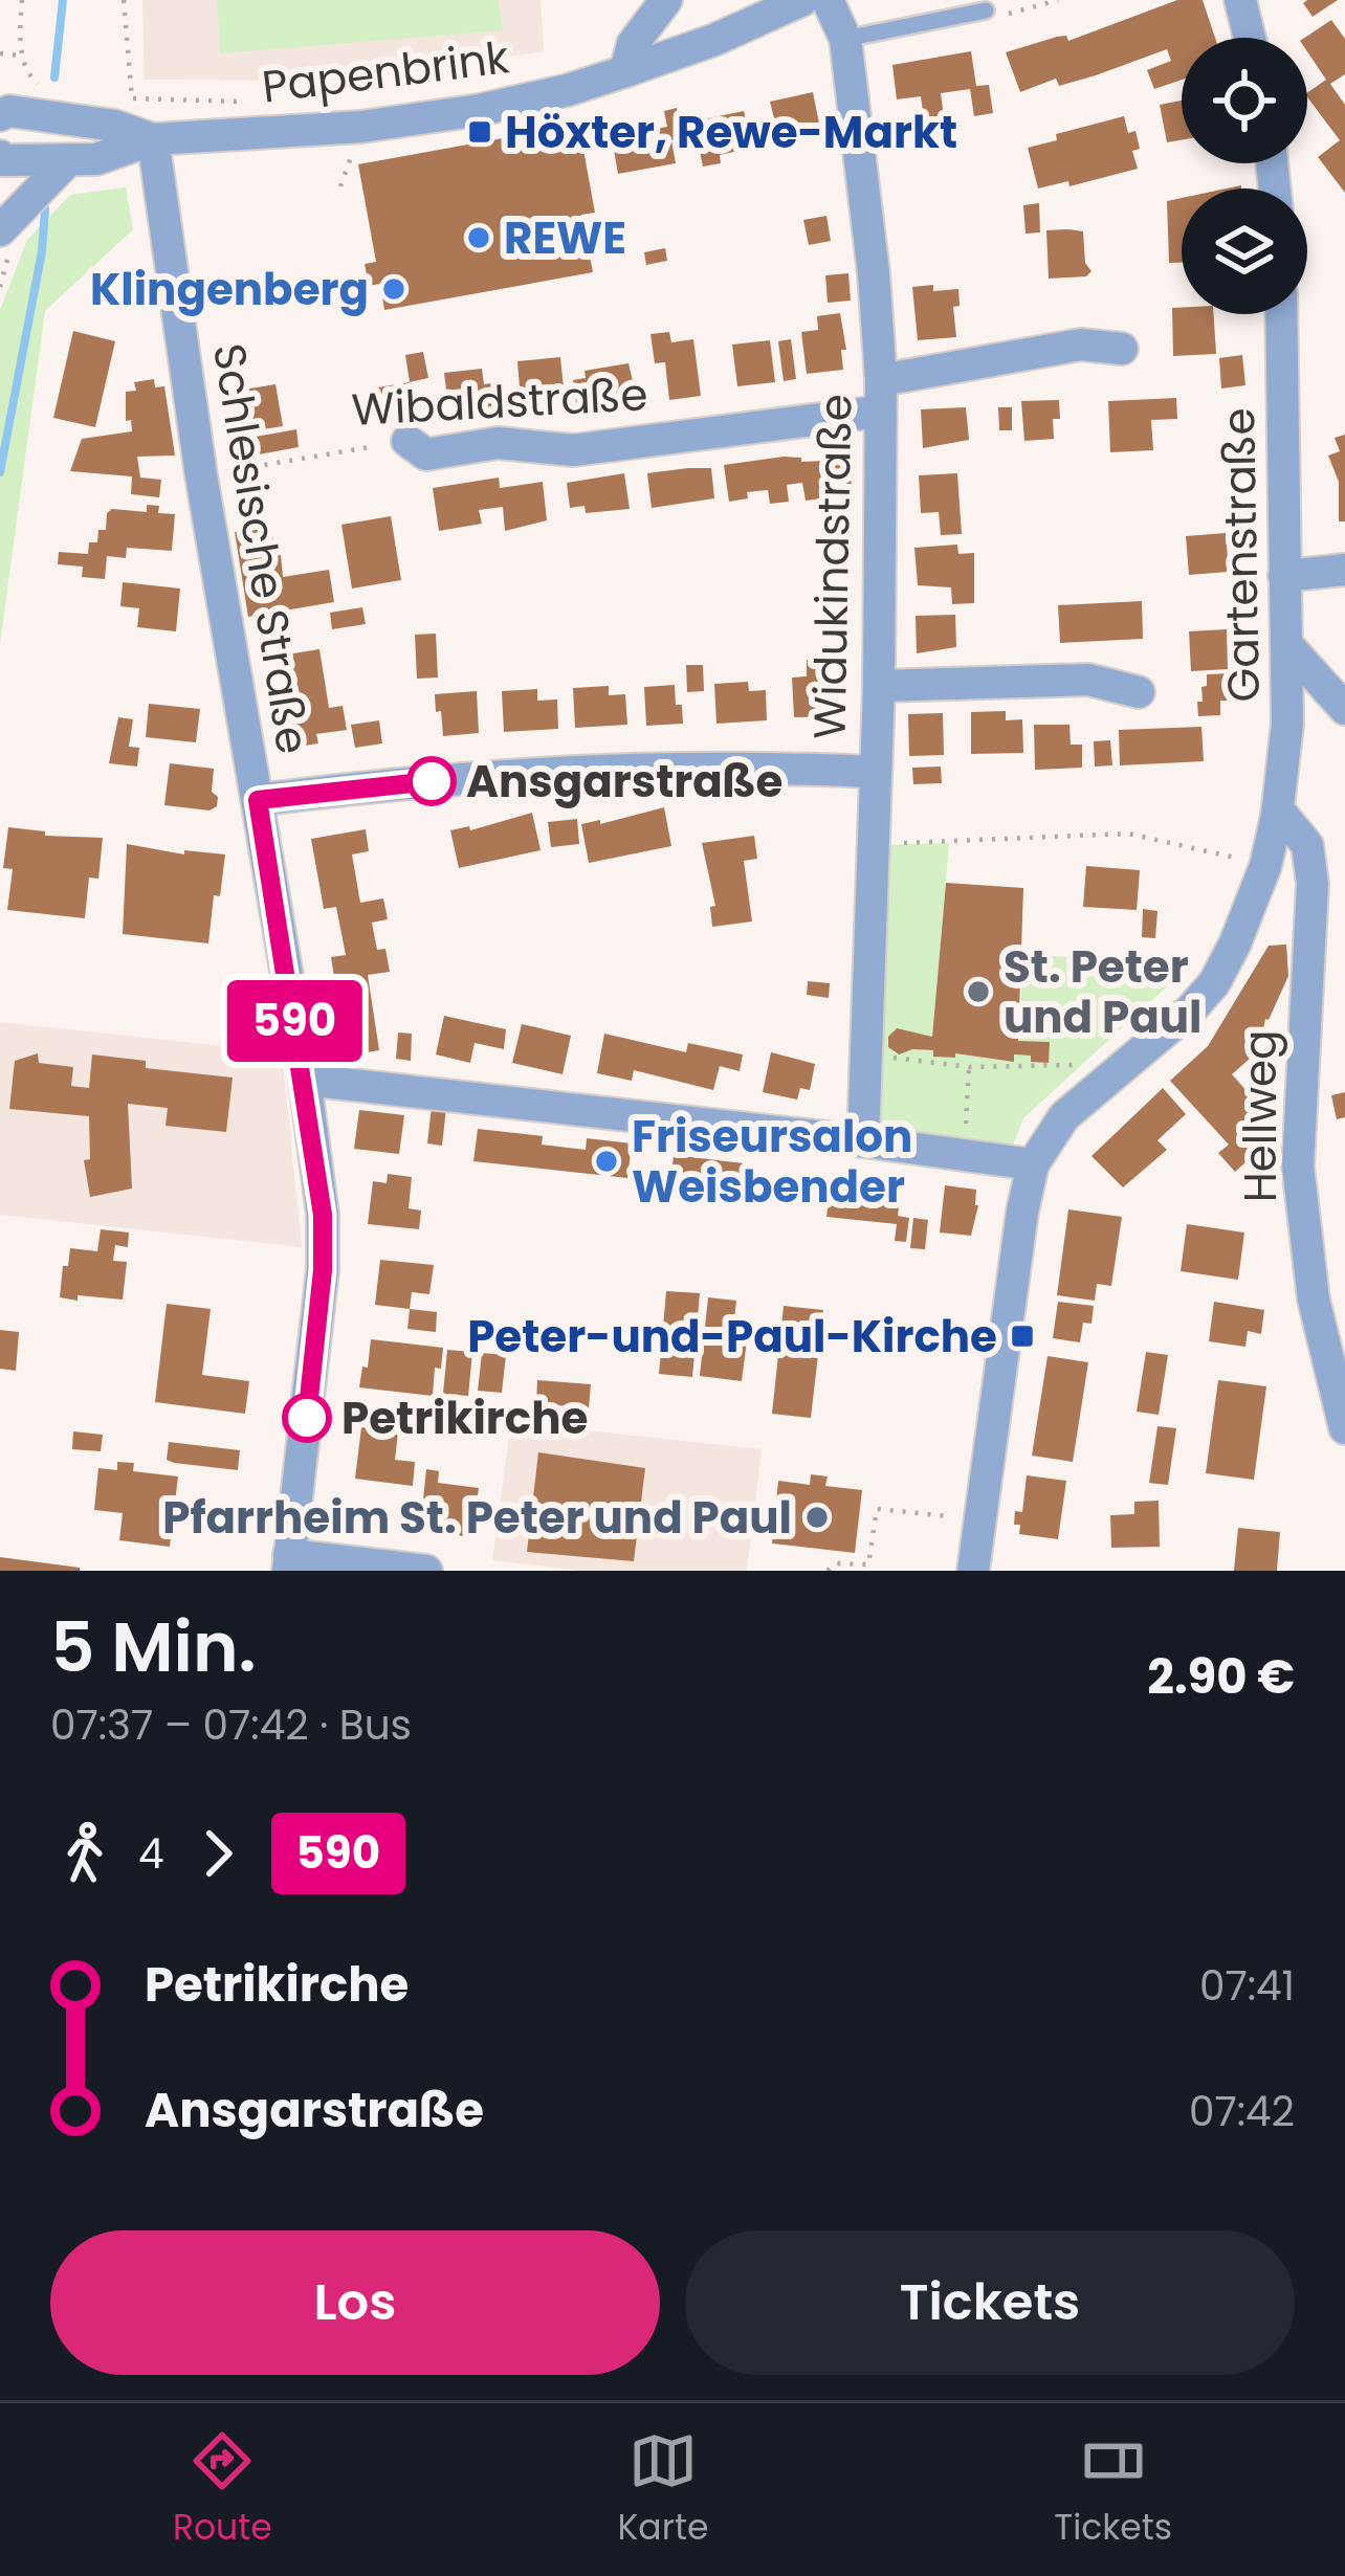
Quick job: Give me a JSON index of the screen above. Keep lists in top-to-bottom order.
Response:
{
  "streets": {
    "street": [
      "Papenbrink",
      "Wibaldstraße",
      "Schlesische Straße",
      "Gartenstraße",
      "Widukindstraße",
      "Hellweg"
    ]
  },
  "crossings": [
    ["Papenbrink", "Schlesische Straße"],
    ["Wibaldstraße", "Schlesische Straße"],
    ["Wibaldstraße", "Widukindstraße"],
    ["Gartenstraße", "Hellweg"]
  ],
  "places": {
    "transit": ["Höxter, Rewe-Markt", "Peter-und-Paul-Kirche"],
    "other": [
      "REWE",
      "Klingenberg",
      "Ansgarstraße",
      "St. Peter und Paul",
      "Friseursalon Weisbender",
      "Petrikirche",
      "Pfarrheim St. Peter und Paul"
    ]
  },
  "lines": ["bus line 590"],
  "page": {
    "on_map": "590",
    "heading": ["5 Min.", "07:37 – 07:42 · Bus", "2.90 €"],
    "legs": ["4", "590"],
    "list": [
      {
        "name": "Petrikirche",
        "value": "07:41"
      },
      {
        "name": "Ansgarstraße",
        "value": "07:42"
      }
    ],
    "buttons": ["Los", "Tickets"],
    "tabs": ["Route", "Karte", "Tickets"]
  }
}
